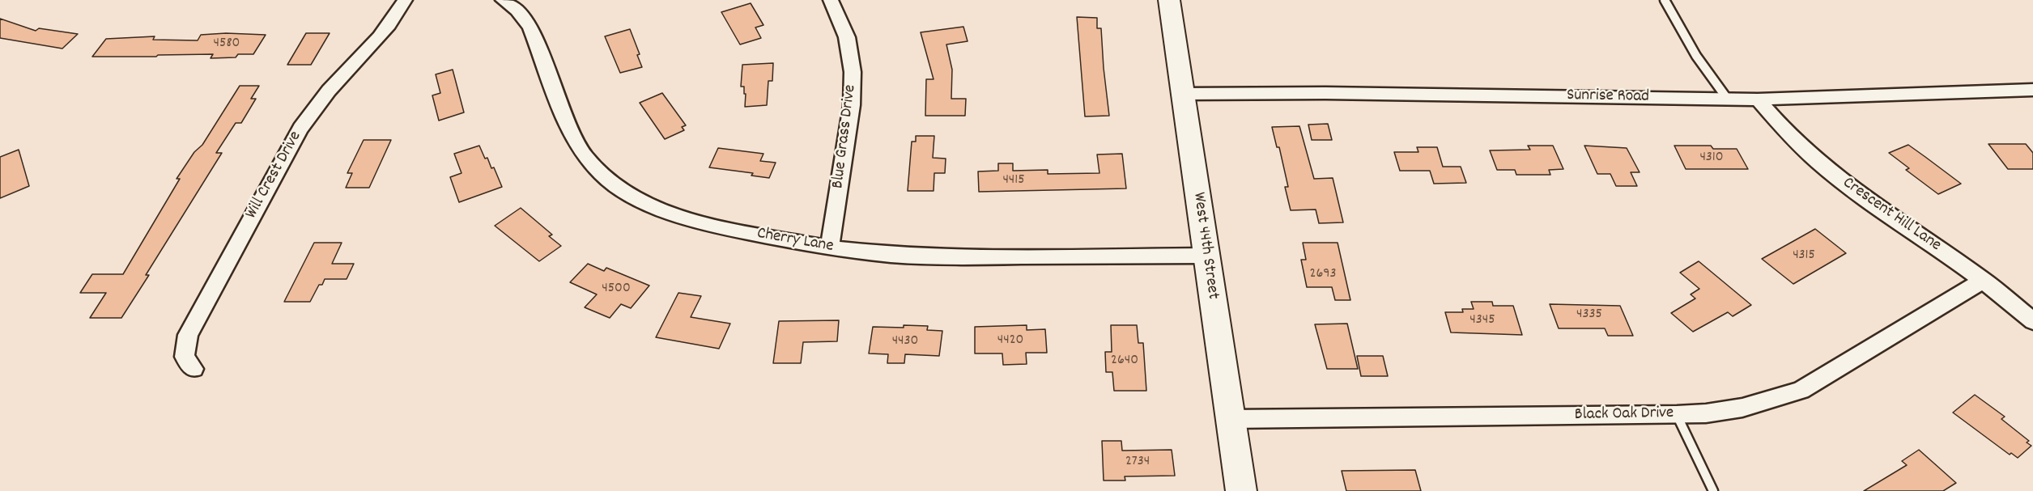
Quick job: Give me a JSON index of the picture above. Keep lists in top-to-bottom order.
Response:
{
  "streets": {
    "street": [
      "Sunrise Road",
      "Blue Grass Drive",
      "Will Crest Drive",
      "Crescent Hill Lane",
      "Cherry Lane",
      "West 44th Street",
      "Black Oak Drive"
    ]
  },
  "crossings": [
    ["Sunrise Road", "Crescent Hill Lane"],
    ["Sunrise Road", "West 44th Street"],
    ["Blue Grass Drive", "Cherry Lane"],
    ["Crescent Hill Lane", "Black Oak Drive"],
    ["Cherry Lane", "West 44th Street"],
    ["West 44th Street", "Black Oak Drive"]
  ],
  "house_numbers": [
    "4580",
    "4310",
    "4415",
    "4315",
    "2693",
    "4500",
    "4335",
    "4345",
    "4420",
    "4430",
    "2640",
    "2734"
  ]
}
